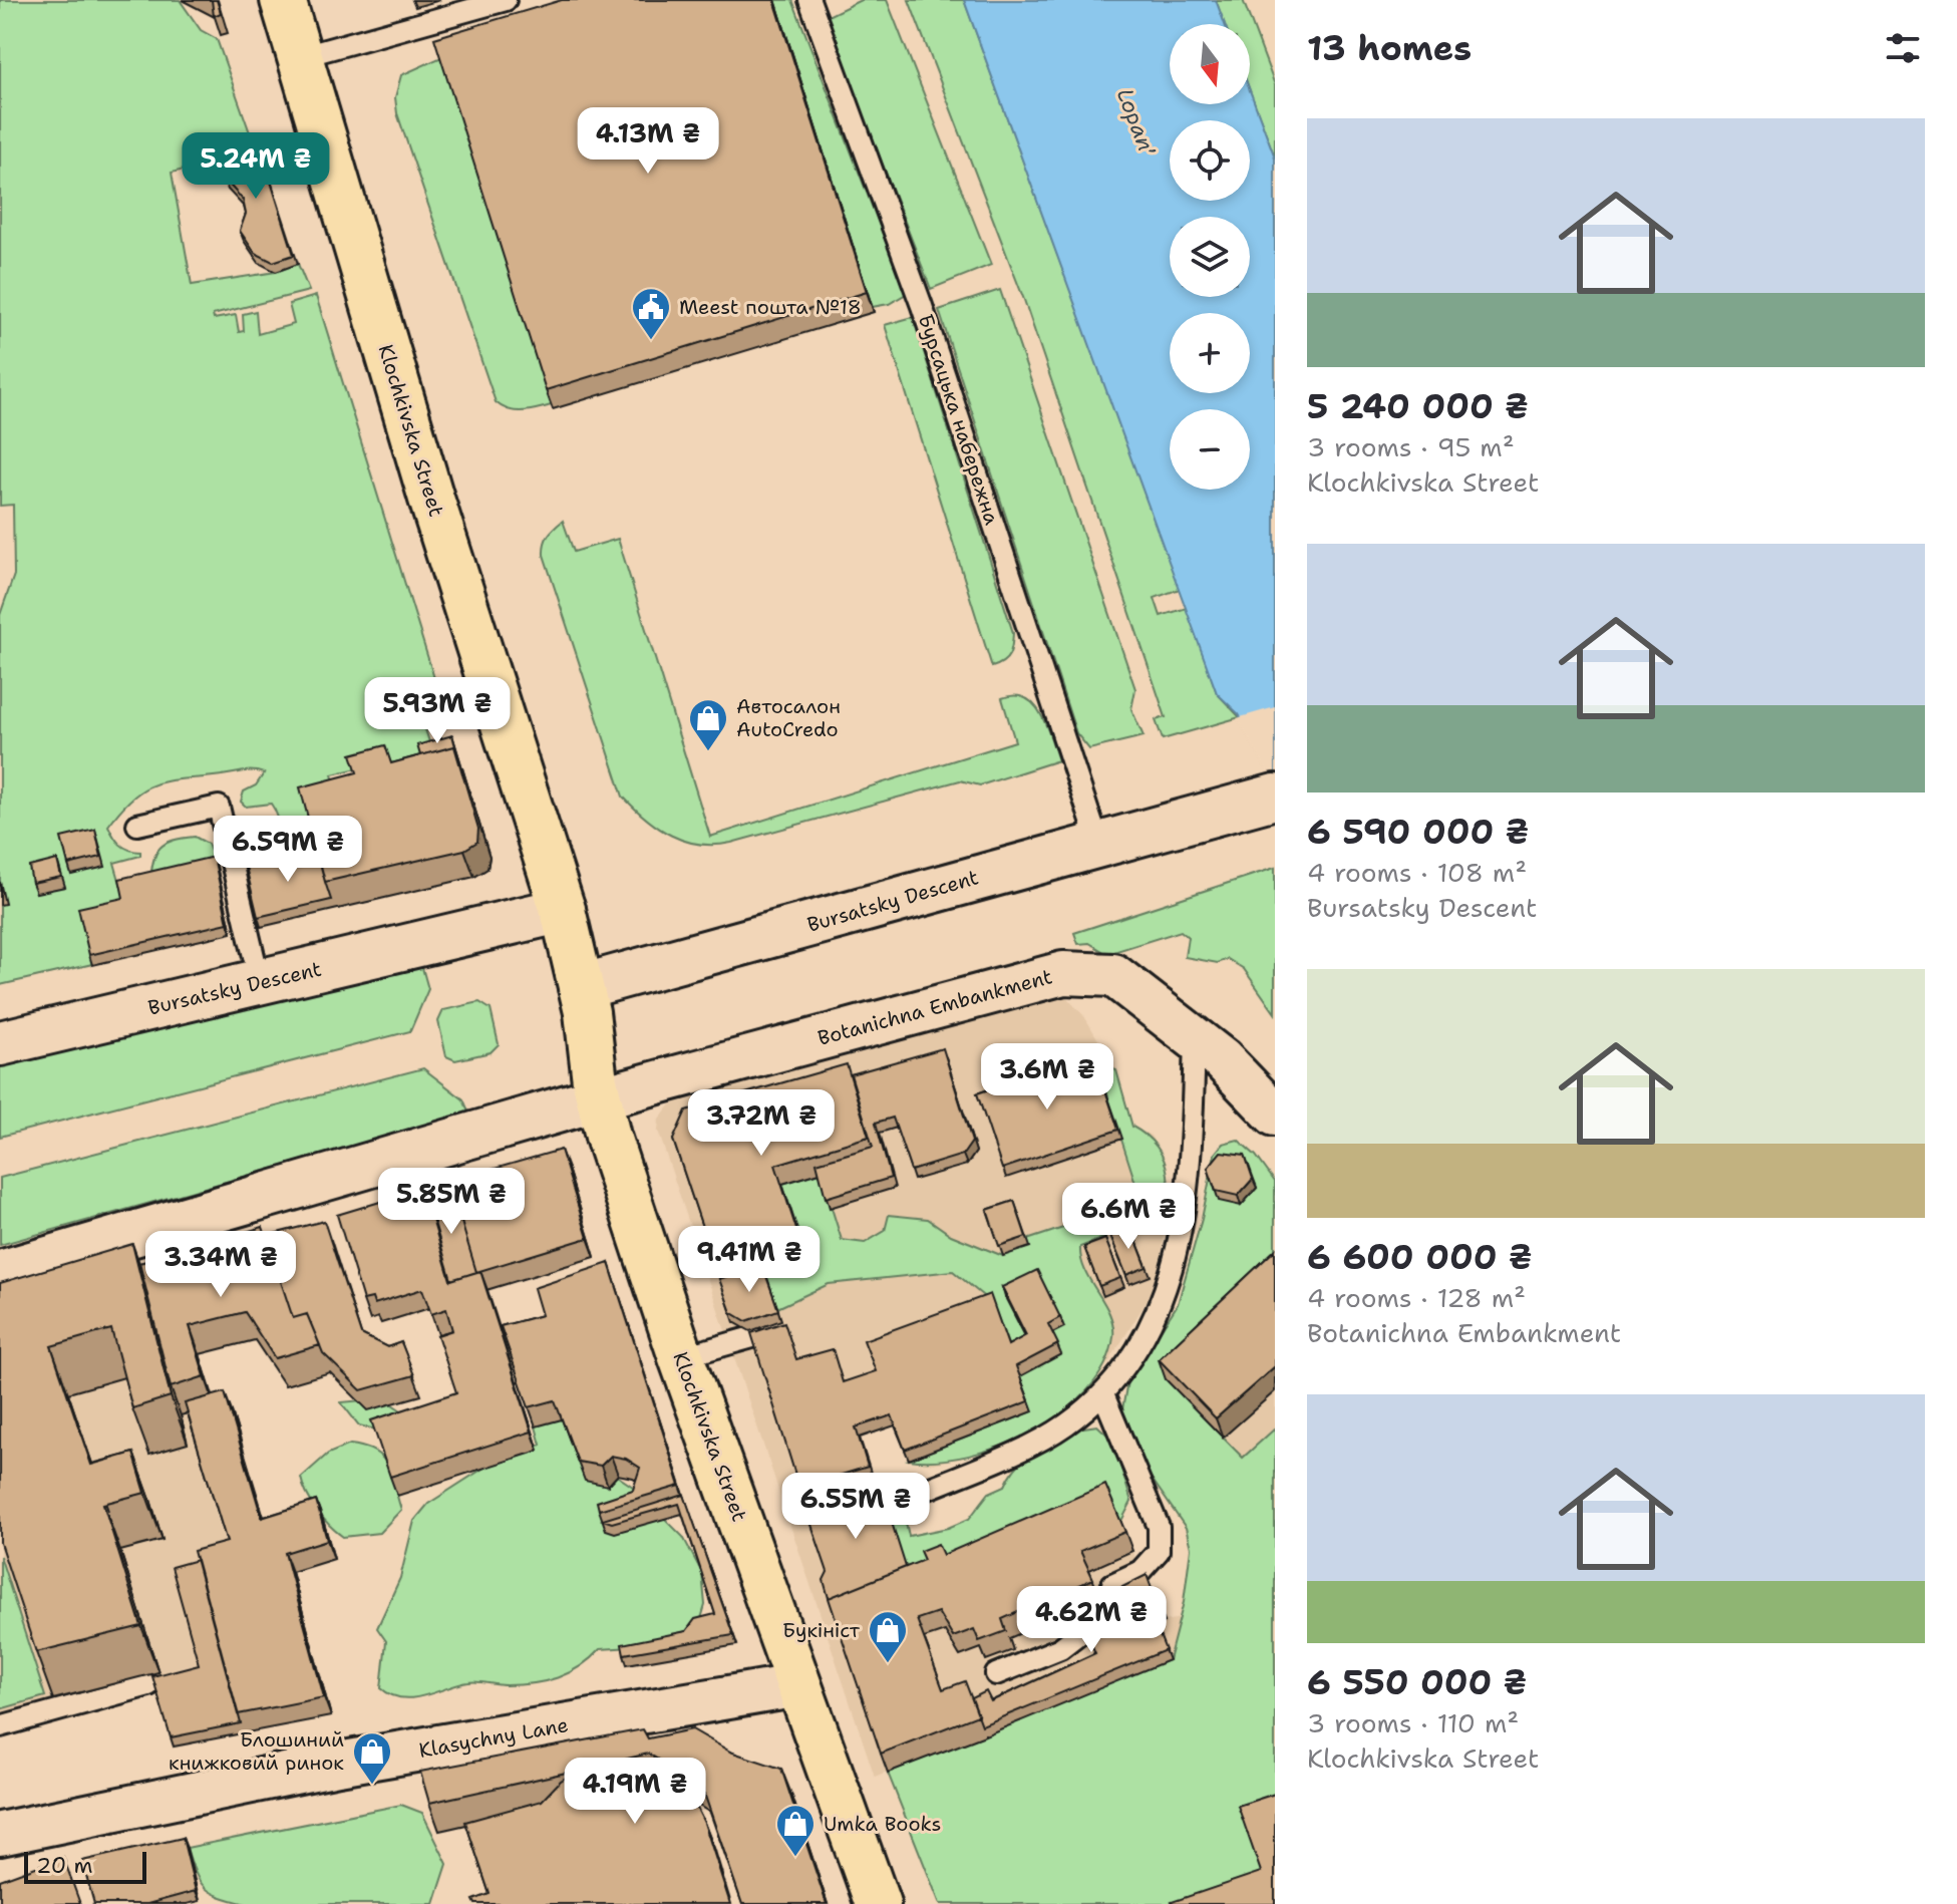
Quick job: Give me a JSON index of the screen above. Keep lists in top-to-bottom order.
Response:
{
  "streets": {
    "main road": ["Klochkivska Street"],
    "street": ["Bursatsky Descent", "Botanichna Embankment", "Klasychny Lane"],
    "lane": ["Бурсацька набережна"]
  },
  "crossings": [
    ["Бурсацька набережна", "Bursatsky Descent"],
    ["Klochkivska Street", "Bursatsky Descent"],
    ["Klochkivska Street", "Botanichna Embankment"],
    ["Klochkivska Street", "Klasychny Lane"]
  ],
  "water": ["Lopan'"],
  "places": {
    "public building": ["Meest пошта №18"],
    "shop": [
      "Автосалон AutoCredo",
      "Букініст",
      "Блошиний книжковий ринок",
      "Umka Books"
    ]
  },
  "scale_bar": "20 m",
  "north": "bottom",
  "page": {
    "heading": "13 homes",
    "map_buttons": ["+", "−"],
    "list": [
      {
        "name": "5 240 000 ₴",
        "note": "3 rooms · 95 m² · Klochkivska Street"
      },
      {
        "name": "6 590 000 ₴",
        "note": "4 rooms · 108 m² · Bursatsky Descent"
      },
      {
        "name": "6 600 000 ₴",
        "note": "4 rooms · 128 m² · Botanichna Embankment"
      },
      {
        "name": "6 550 000 ₴",
        "note": "3 rooms · 110 m² · Klochkivska Street"
      }
    ],
    "price": [
      "4.13M ₴",
      "5.24M ₴",
      "5.93M ₴",
      "6.59M ₴",
      "3.6M ₴",
      "3.72M ₴",
      "5.85M ₴",
      "6.6M ₴",
      "9.41M ₴",
      "3.34M ₴",
      "6.55M ₴",
      "4.62M ₴",
      "4.19M ₴"
    ],
    "scale": "20 m"
  }
}
